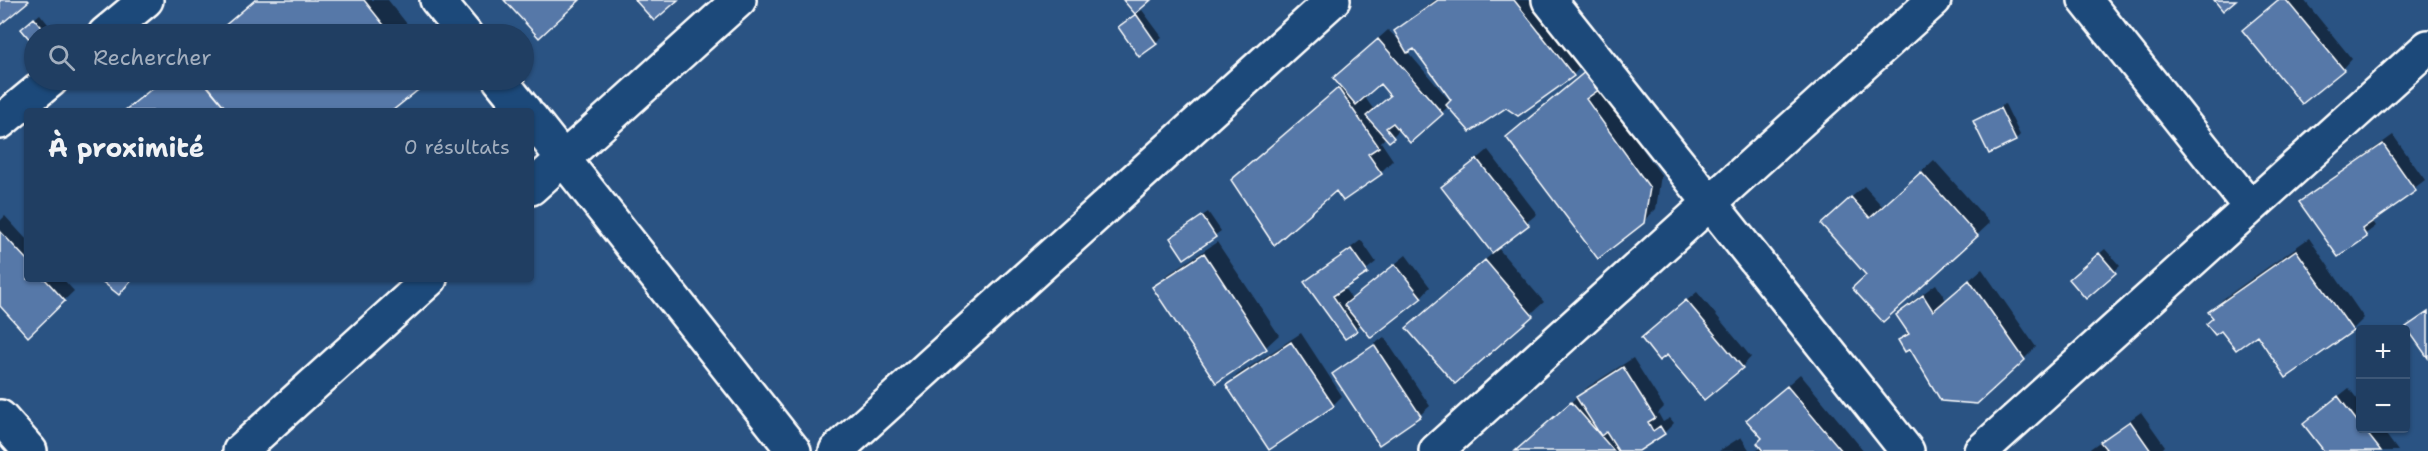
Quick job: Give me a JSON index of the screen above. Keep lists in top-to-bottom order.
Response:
{
  "page": {
    "search": "Rechercher",
    "heading": ["À proximité", "0 résultats"],
    "map_buttons": ["+", "−"]
  }
}
